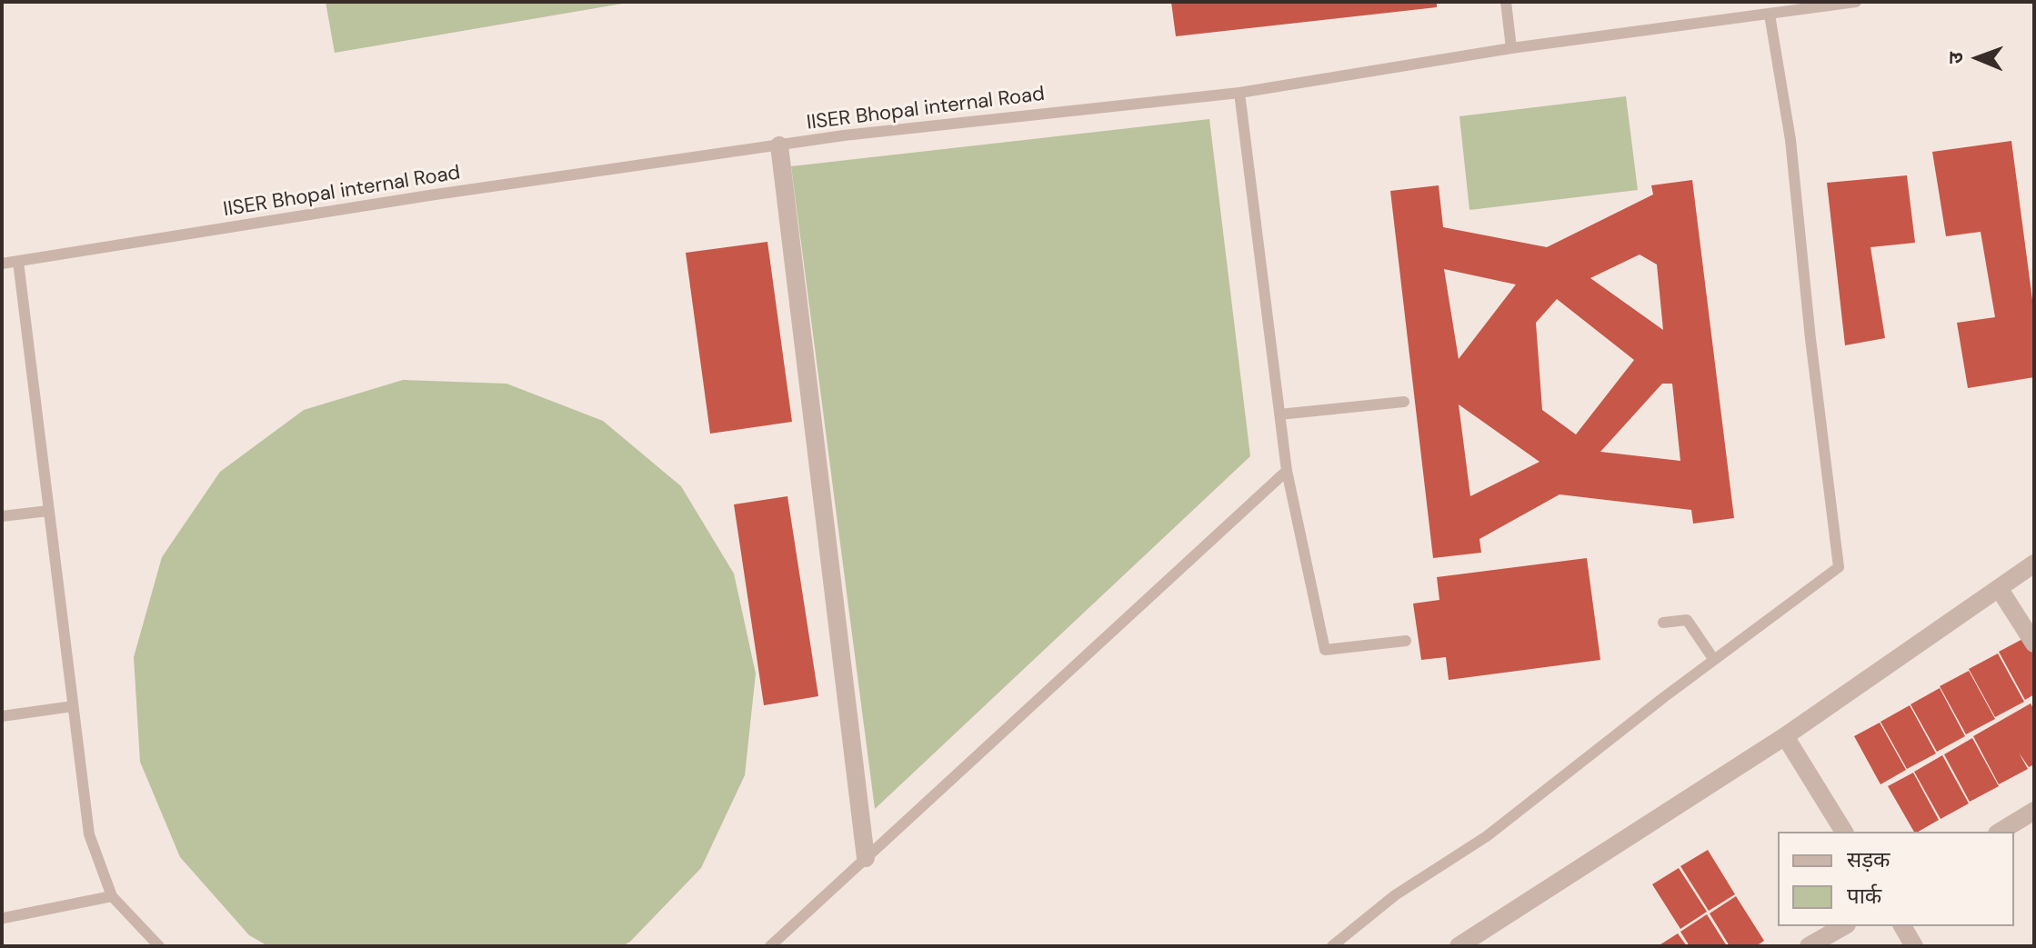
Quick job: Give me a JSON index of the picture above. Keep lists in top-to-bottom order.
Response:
{
  "streets": {
    "lane": ["IISER Bhopal internal Road"]
  },
  "legend": ["सड़क", "पार्क"],
  "north": "left"
}
